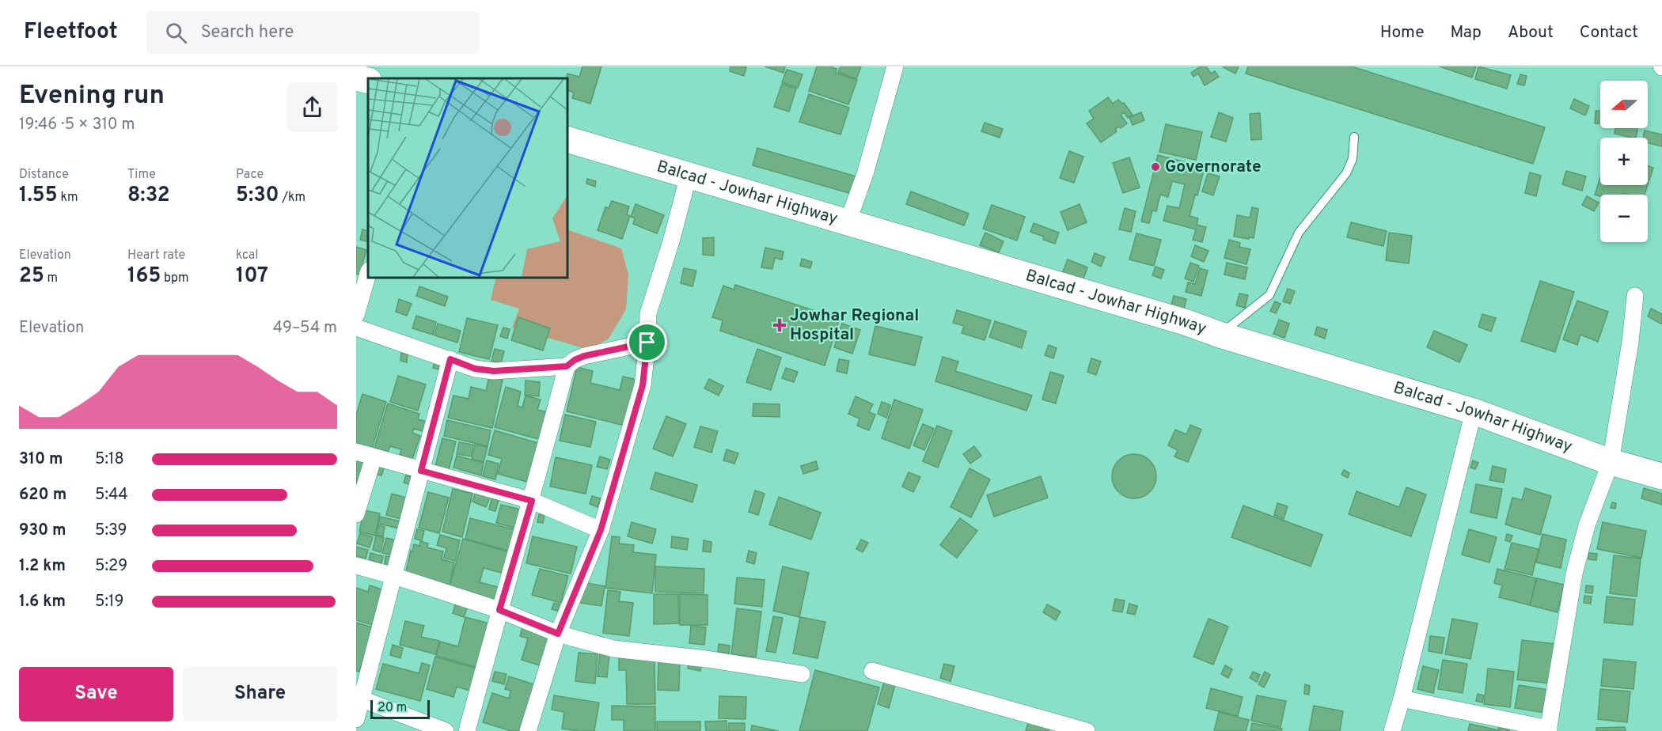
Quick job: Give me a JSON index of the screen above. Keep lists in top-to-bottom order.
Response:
{
  "streets": {
    "main road": ["Balcad - Jowhar Highway"]
  },
  "places": {
    "other": ["Governorate"],
    "health": ["Jowhar Regional Hospital"]
  },
  "scale_bar": "20 m",
  "north": "left",
  "page": {
    "header": "Fleetfoot",
    "search": "Search here",
    "nav": [
      "Home",
      "Map",
      "About",
      "Contact"
    ],
    "heading": ["Evening run", "19:46 · 5 × 310 m"],
    "map_buttons": ["+", "−"],
    "stats": [
      ["Distance", "1.55 km"],
      ["Time", "8:32"],
      ["Pace", "5:30 /km"],
      ["Elevation", "25 m"],
      ["Heart rate", "165 bpm"],
      ["kcal", "107"]
    ],
    "chart": ["Elevation", "49–54 m"],
    "list": [
      {
        "name": "310 m",
        "note": "5:18"
      },
      {
        "name": "620 m",
        "note": "5:44"
      },
      {
        "name": "930 m",
        "note": "5:39"
      },
      {
        "name": "1.2 km",
        "note": "5:29"
      },
      {
        "name": "1.6 km",
        "note": "5:19"
      }
    ],
    "buttons": ["Save", "Share"],
    "scale": "20 m"
  }
}
